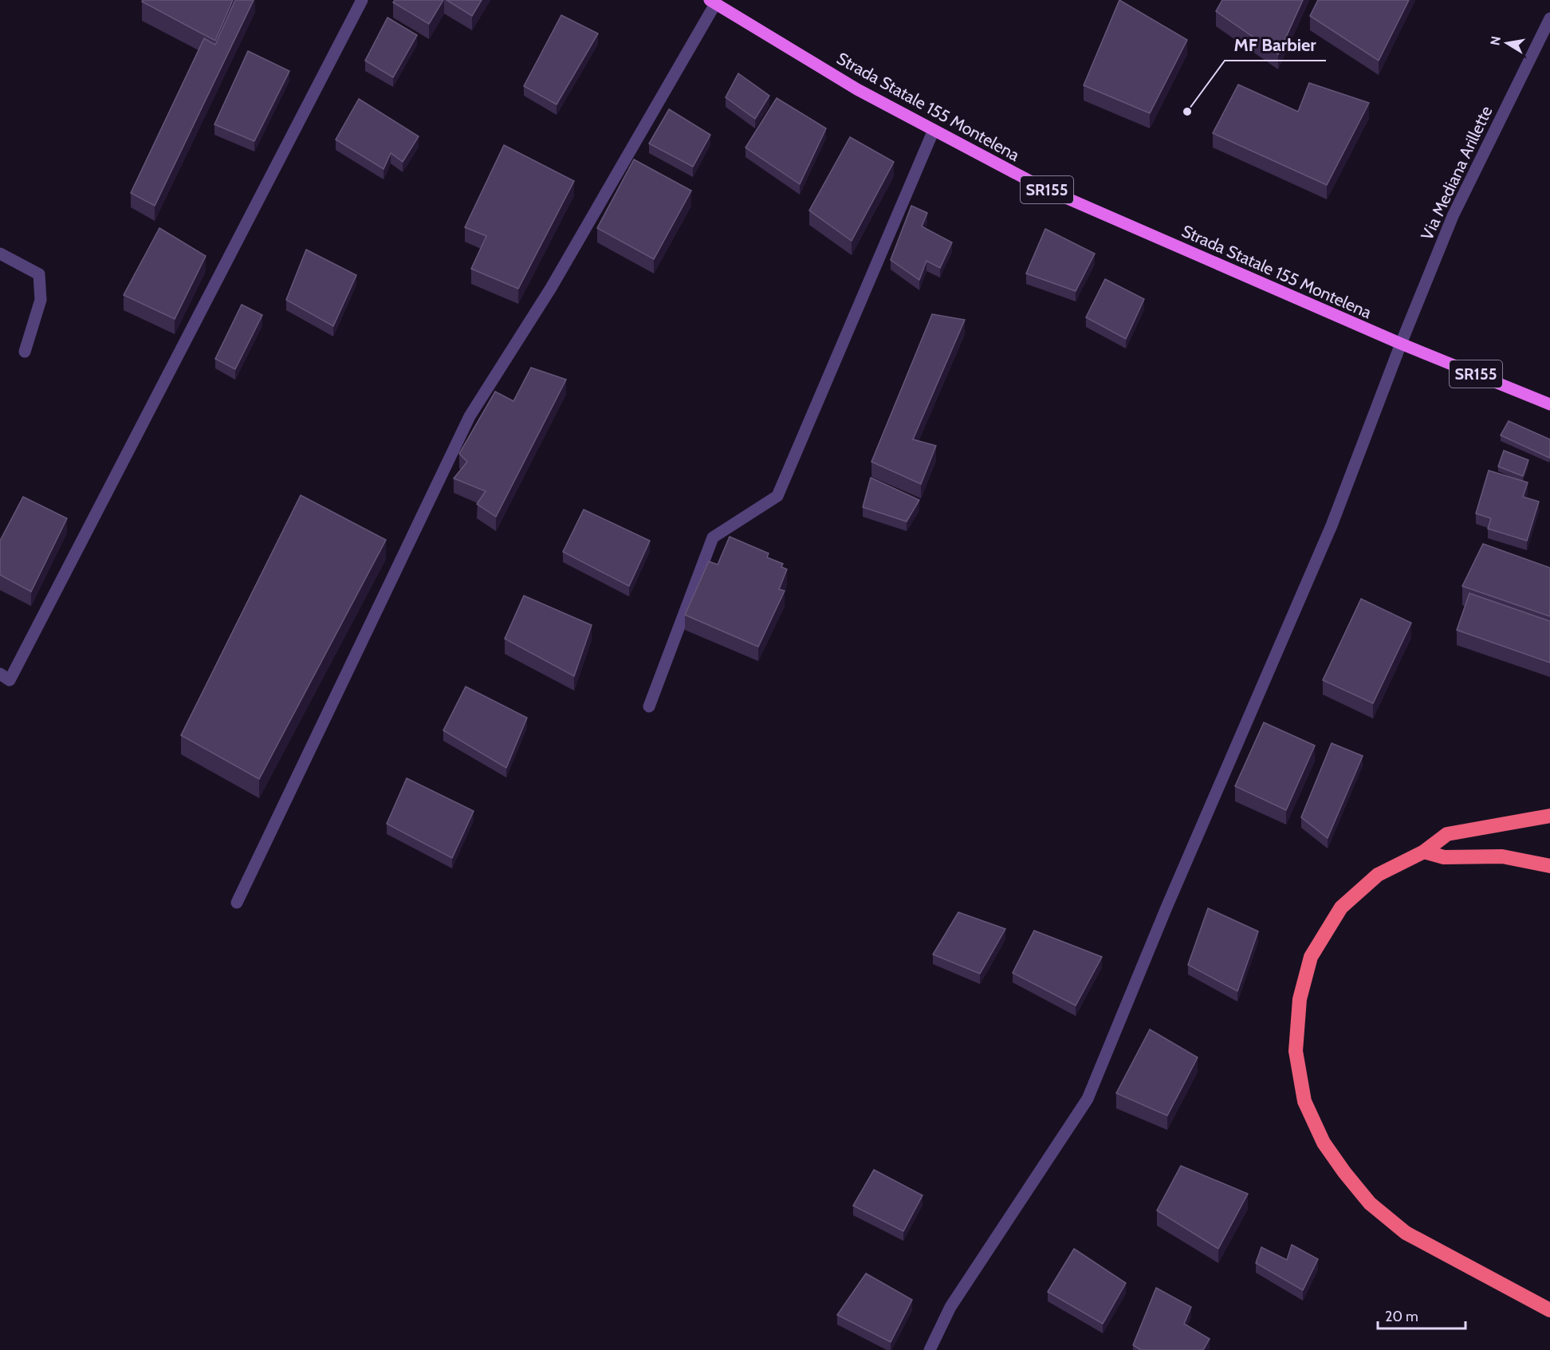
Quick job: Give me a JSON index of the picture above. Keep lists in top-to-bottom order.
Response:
{
  "streets": {
    "main road": ["Strada Statale 155 Montelena", "SR155"],
    "street": ["Via Mediana Arillette"]
  },
  "crossings": [
    ["Strada Statale 155 Montelena", "Via Mediana Arillette"],
    ["Strada Statale 155 Montelena", "SR155"],
    ["Via Mediana Arillette", "SR155"]
  ],
  "places": ["MF Barbier"],
  "scale_bar": "20 m",
  "north": "left"
}
